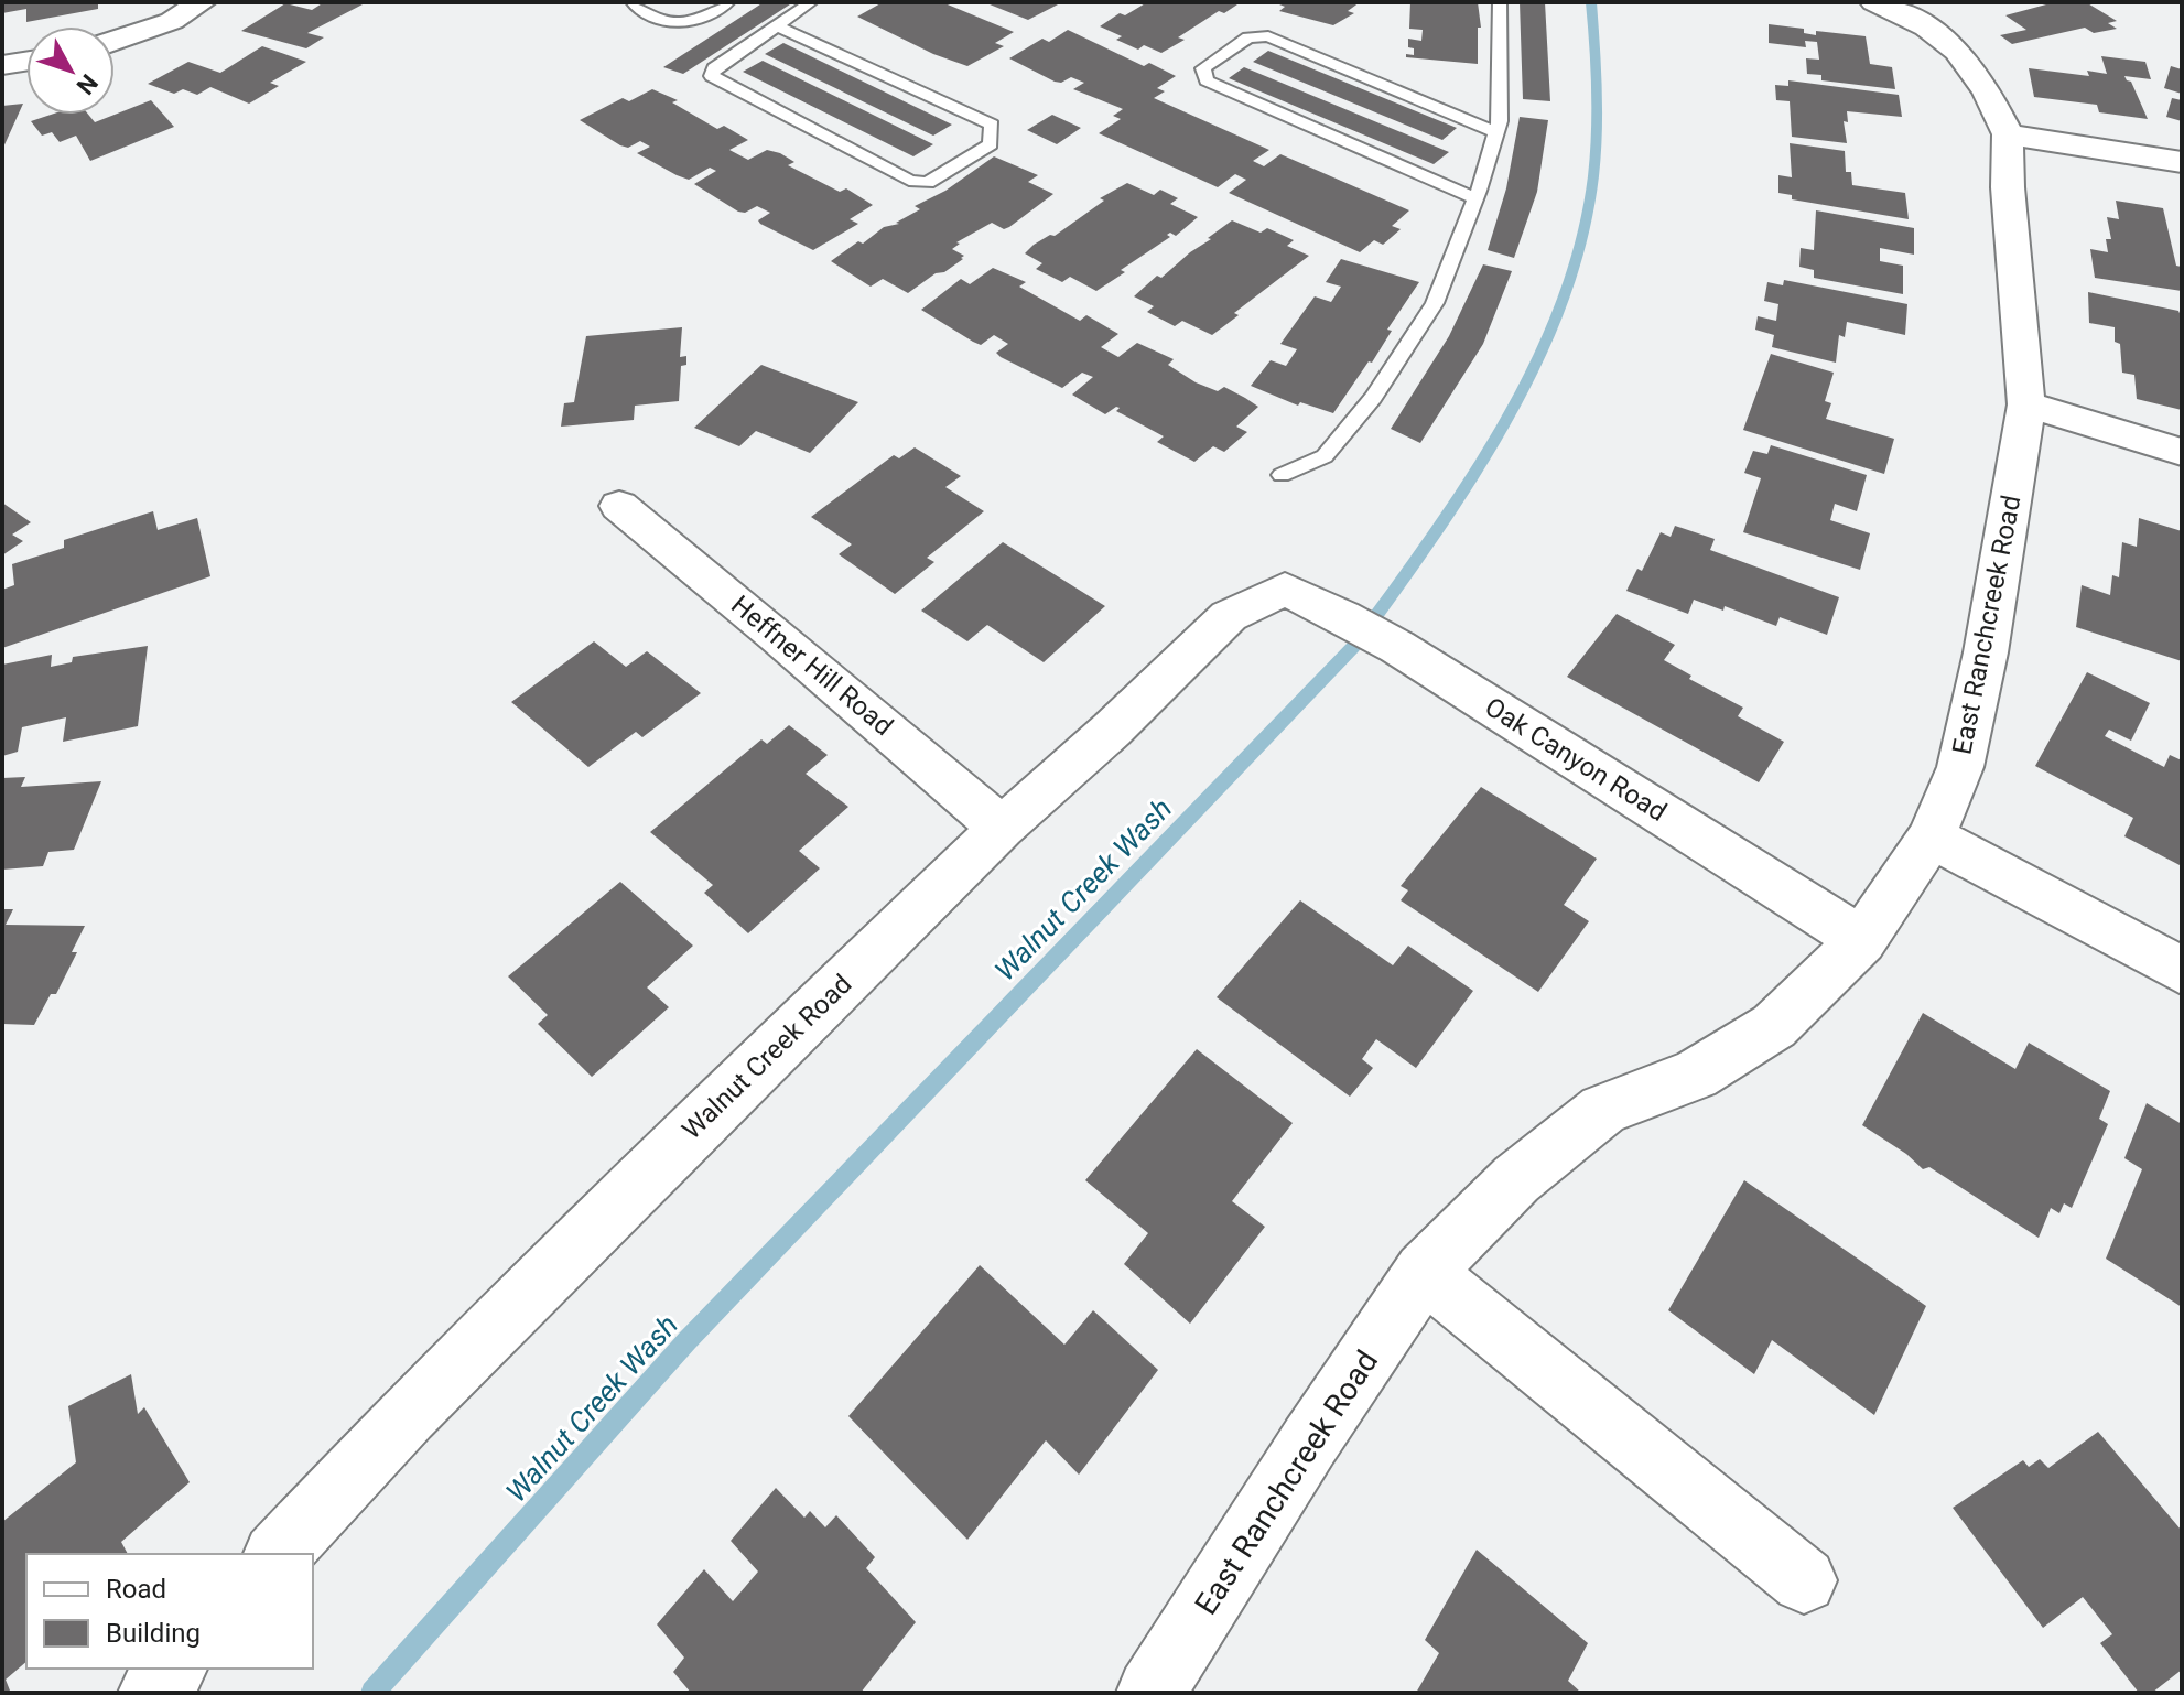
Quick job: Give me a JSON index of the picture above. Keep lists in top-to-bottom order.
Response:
{
  "streets": {
    "street": [
      "East Ranchcreek Road",
      "Heffner Hill Road",
      "Oak Canyon Road",
      "Walnut Creek Road"
    ]
  },
  "crossings": [
    ["East Ranchcreek Road", "Oak Canyon Road"],
    ["Heffner Hill Road", "Walnut Creek Road"],
    ["Oak Canyon Road", "Walnut Creek Road"]
  ],
  "water": ["Walnut Creek Wash"],
  "legend": ["Road", "Building"],
  "north": "bottom right"
}
